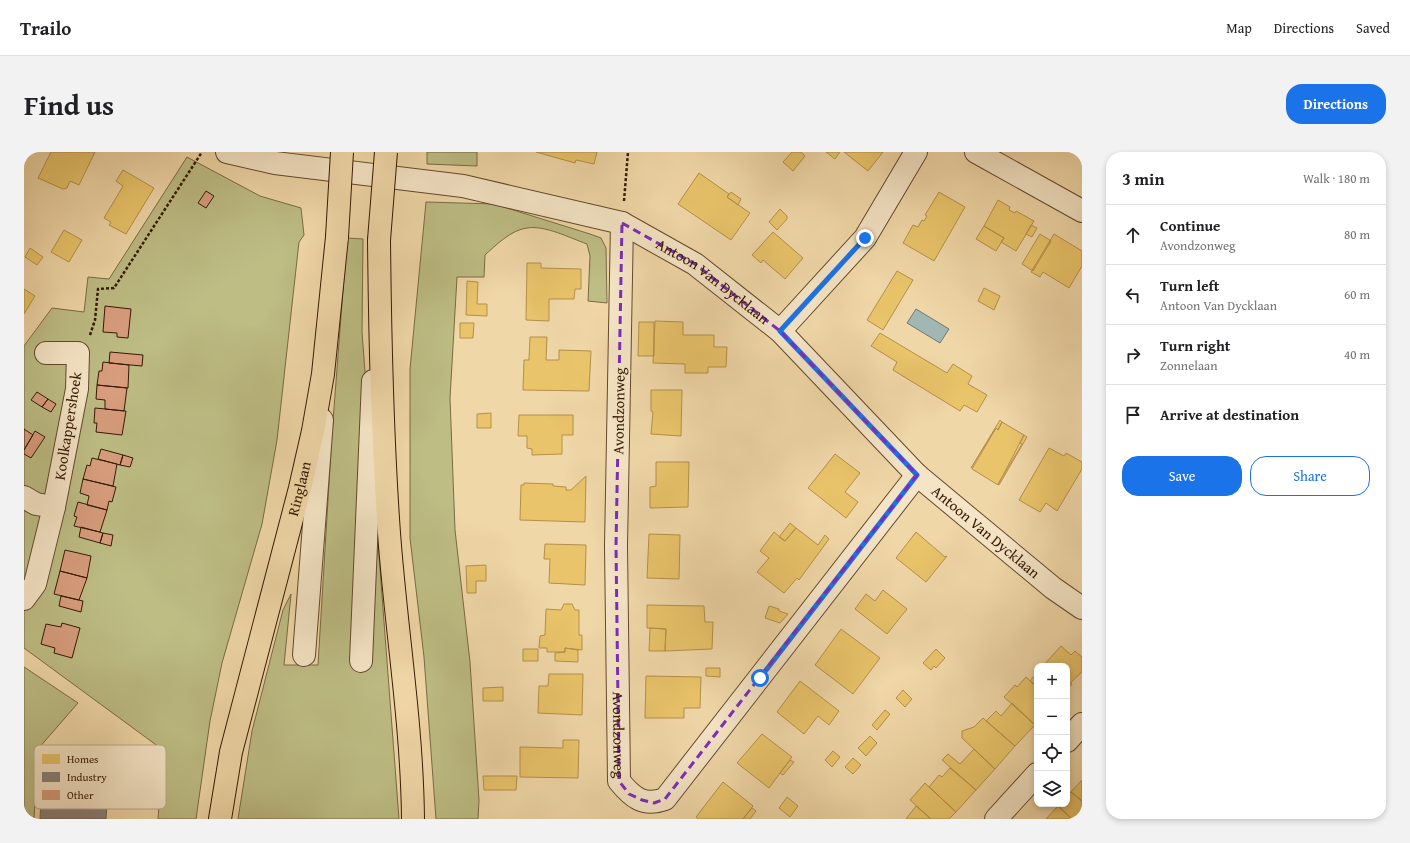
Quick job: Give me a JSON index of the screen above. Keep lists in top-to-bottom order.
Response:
{
  "streets": {
    "highway": ["Ringlaan"],
    "street": ["Antoon Van Dycklaan", "Avondzonweg", "Koolkappershoek"]
  },
  "crossings": [
    ["Antoon Van Dycklaan", "Avondzonweg"]
  ],
  "legend": ["Homes", "Industry", "Other"],
  "page": {
    "header": "Trailo",
    "nav": ["Map", "Directions", "Saved"],
    "title": "Find us",
    "buttons": [
      "Directions",
      ["Save", "Share"]
    ],
    "heading": ["3 min", "Walk · 180 m"],
    "list": [
      ["Continue", "Avondzonweg", "80 m"],
      ["Turn left", "Antoon Van Dycklaan", "60 m"],
      ["Turn right", "Zonnelaan", "40 m"],
      "Arrive at destination"
    ],
    "map_buttons": ["+", "−"]
  }
}
